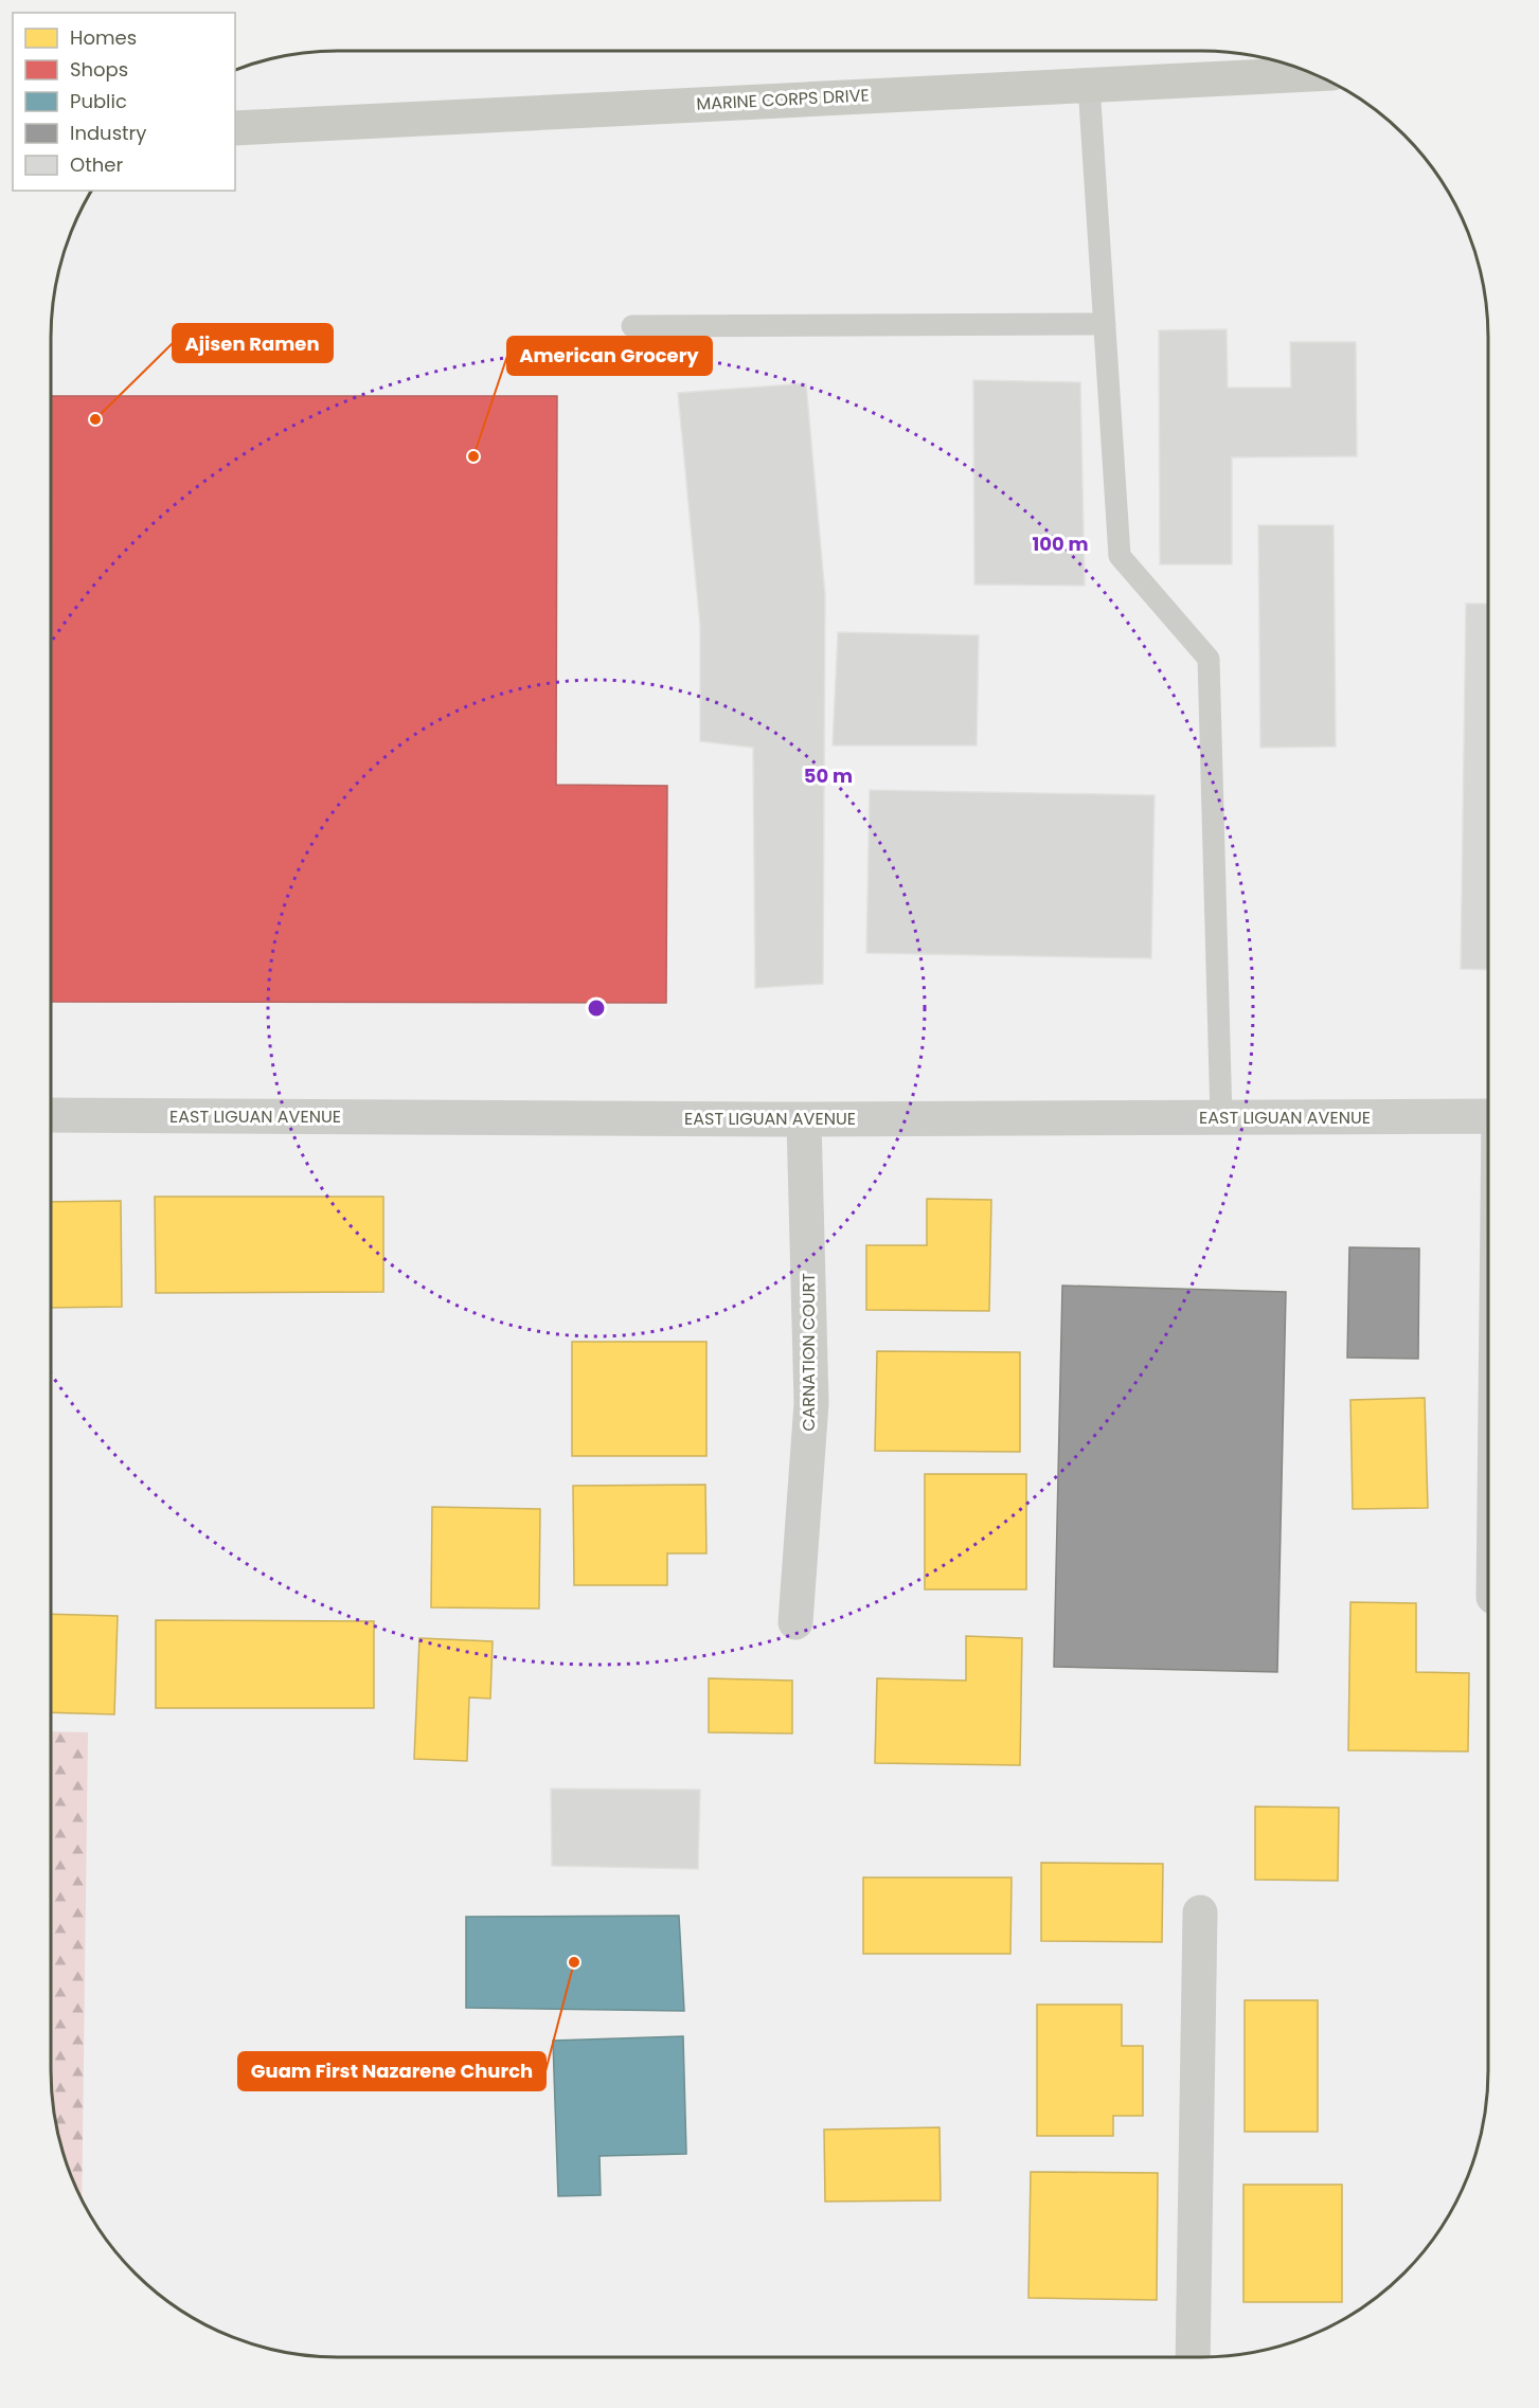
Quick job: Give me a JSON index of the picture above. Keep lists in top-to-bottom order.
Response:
{
  "streets": {
    "main road": ["MARINE CORPS DRIVE"],
    "street": ["EAST LIGUAN AVENUE", "CARNATION COURT"]
  },
  "crossings": [
    ["EAST LIGUAN AVENUE", "CARNATION COURT"]
  ],
  "places": ["Ajisen Ramen", "American Grocery", "Guam First Nazarene Church"],
  "legend": [
    "Homes",
    "Shops",
    "Public",
    "Industry",
    "Other"
  ],
  "rings": ["100 m", "50 m"]
}
